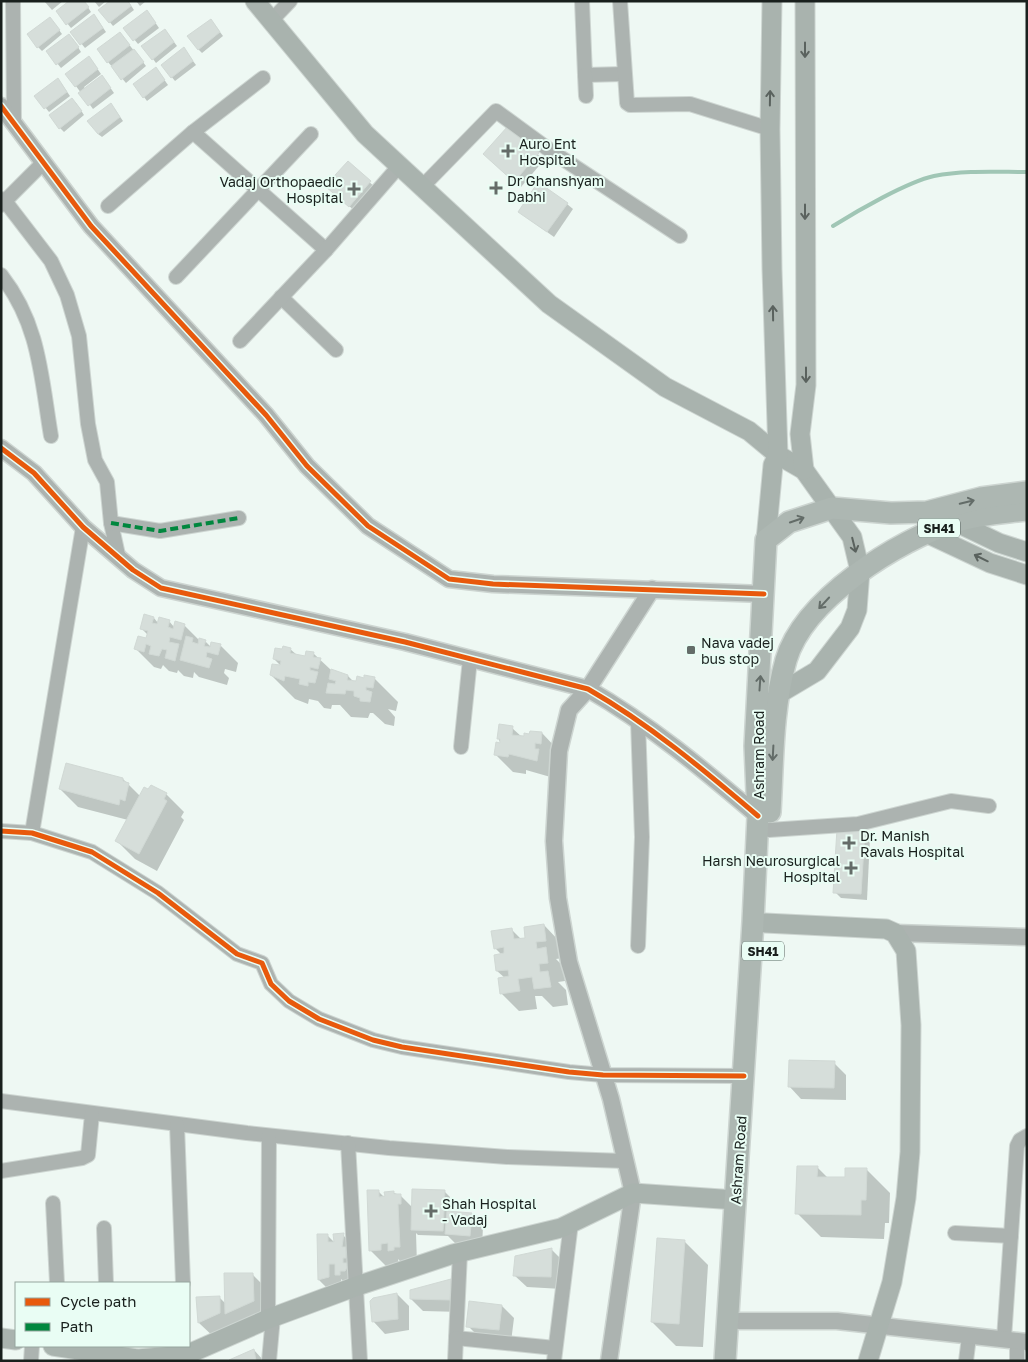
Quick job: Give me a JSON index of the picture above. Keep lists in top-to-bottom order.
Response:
{
  "streets": {
    "main road": ["SH41", "Ashram Road"]
  },
  "places": {
    "health": [
      "Auro Ent Hospital",
      "Dr Ghanshyam Dabhi",
      "Vadaj Orthopaedic Hospital",
      "Dr. Manish Ravals Hospital",
      "Harsh Neurosurgical Hospital",
      "Shah Hospital - Vadaj"
    ],
    "transit": ["Nava vadej bus stop"]
  },
  "legend": ["Cycle path", "Path"]
}
